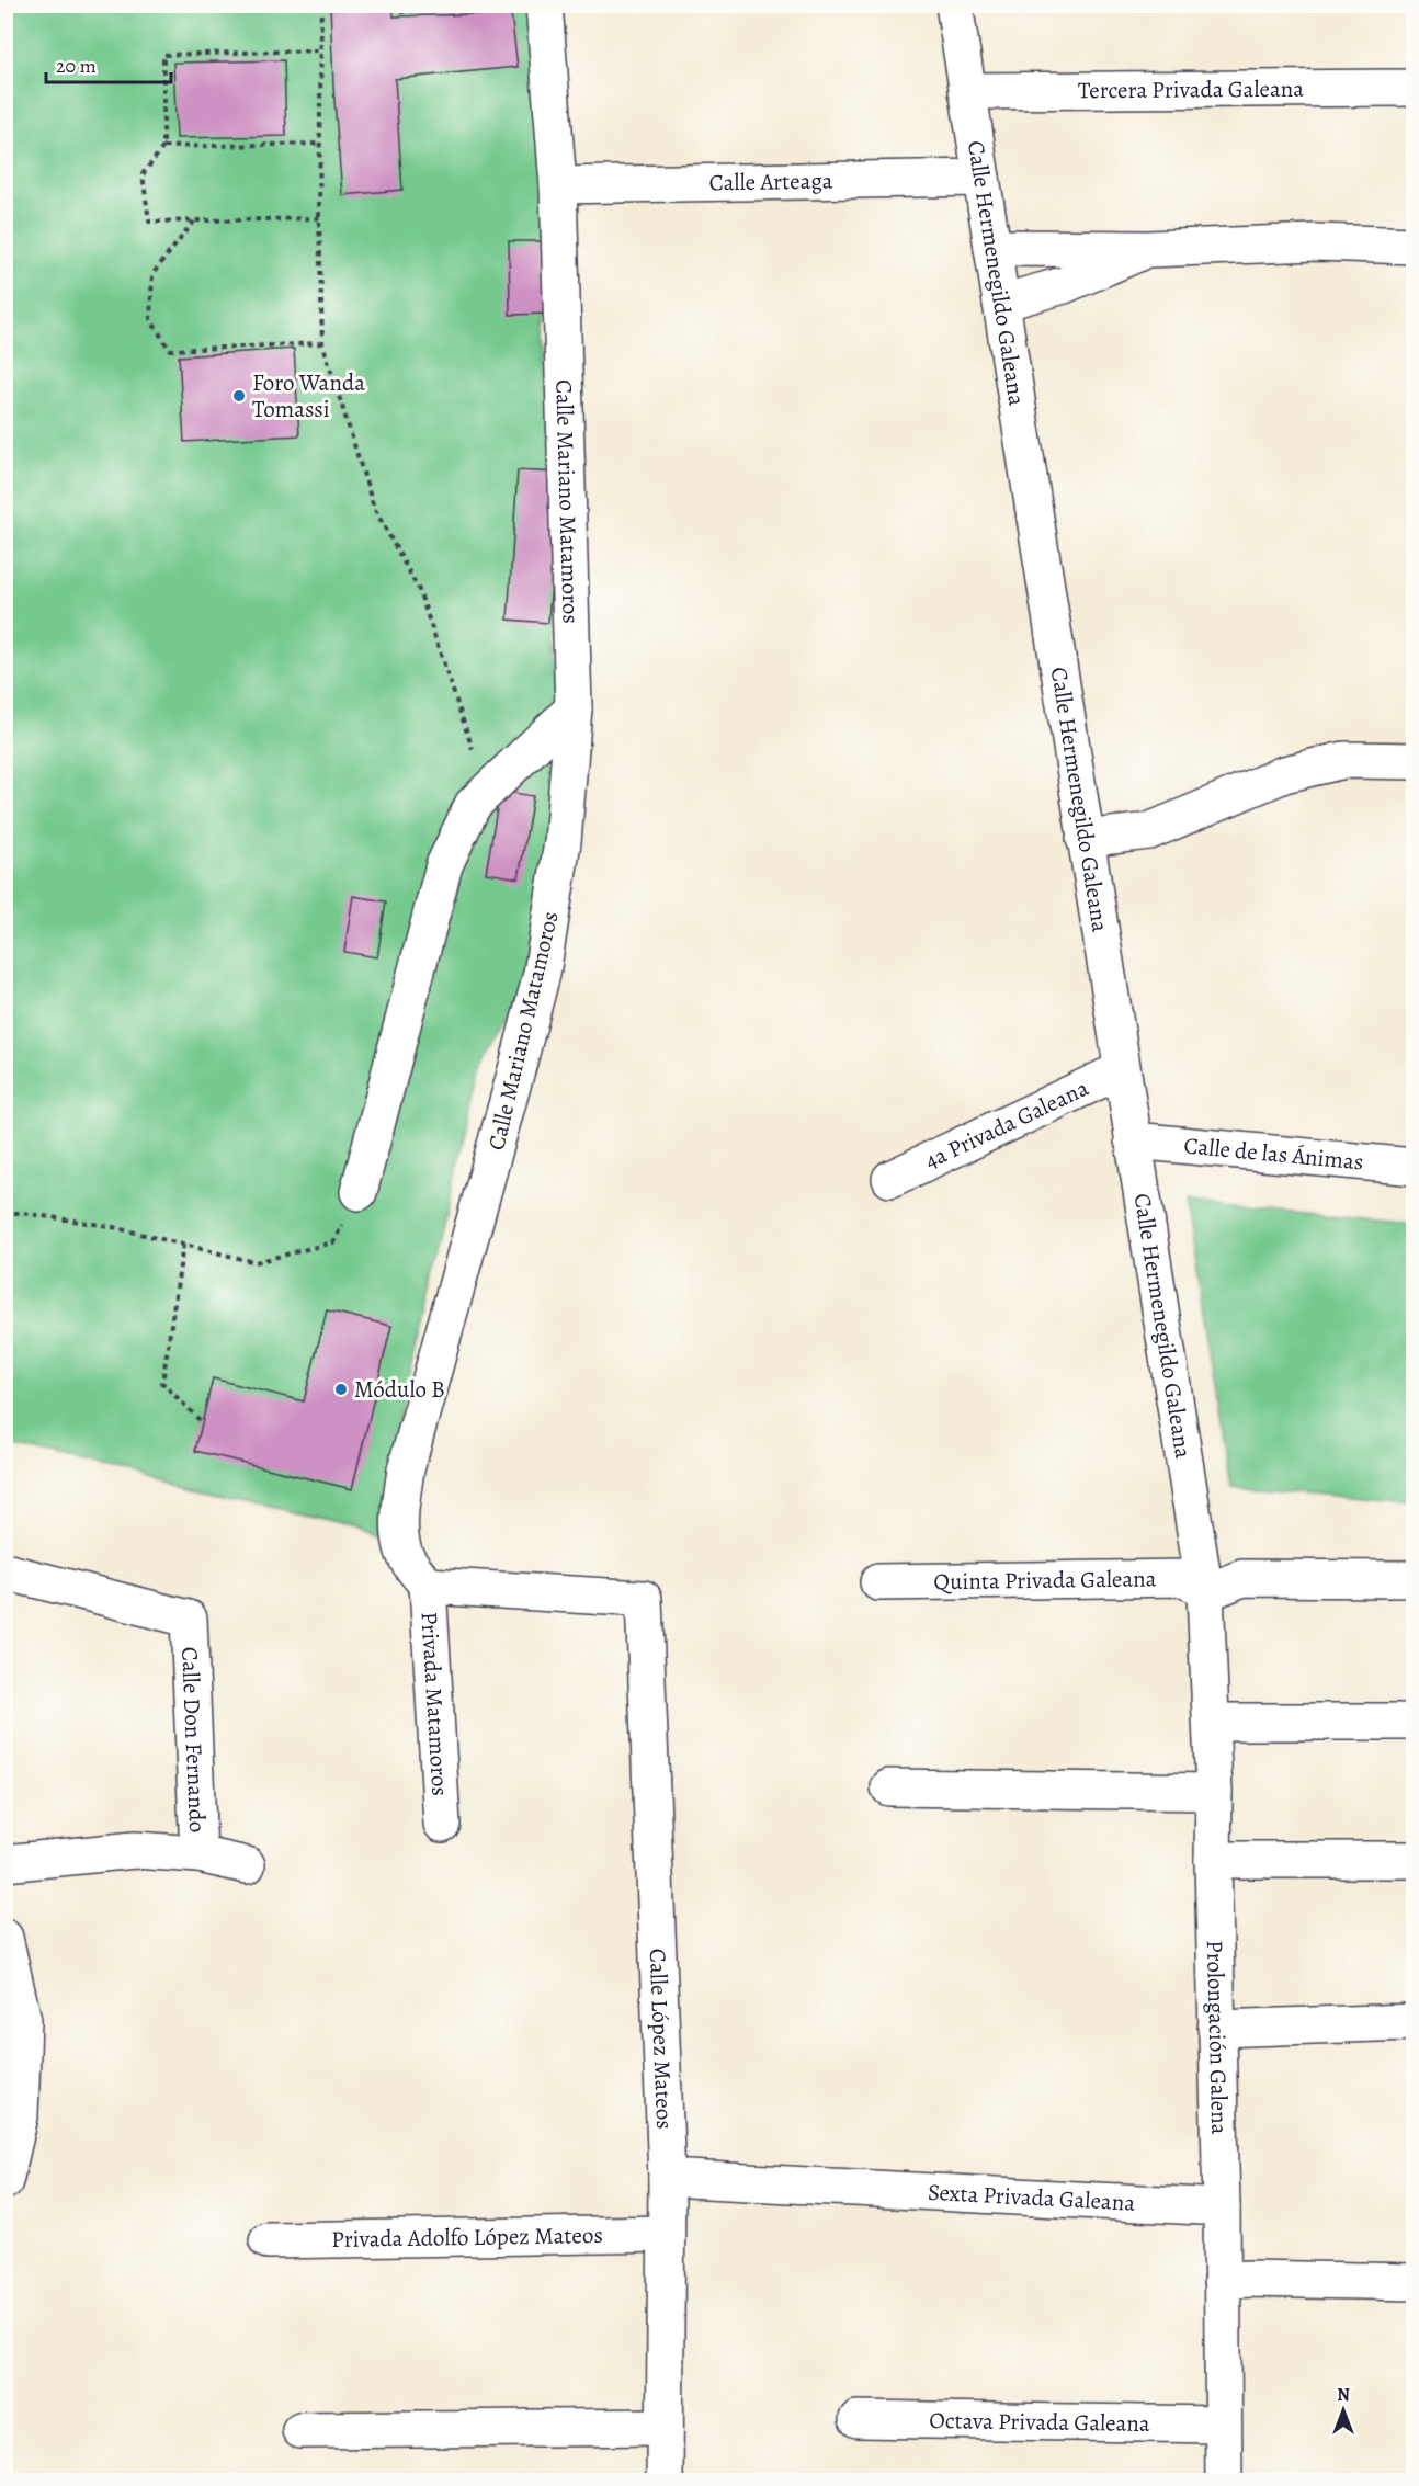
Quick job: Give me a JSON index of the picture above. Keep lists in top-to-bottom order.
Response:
{
  "streets": {
    "street": [
      "Tercera Privada Galeana",
      "Calle Arteaga",
      "Calle Hermenegildo Galeana",
      "Calle Mariano Matamoros",
      "4a Privada Galeana",
      "Calle de las Ánimas",
      "Quinta Privada Galeana",
      "Privada Matamoros",
      "Calle Don Fernando",
      "Prolongación Galena",
      "Calle López Mateos",
      "Sexta Privada Galeana",
      "Privada Adolfo López Mateos",
      "Octava Privada Galeana"
    ]
  },
  "crossings": [
    ["Tercera Privada Galeana", "Calle Hermenegildo Galeana"],
    ["Calle Arteaga", "Calle Hermenegildo Galeana"],
    ["Calle Arteaga", "Calle Mariano Matamoros"],
    ["Calle Hermenegildo Galeana", "4a Privada Galeana"],
    ["Calle Hermenegildo Galeana", "Calle de las Ánimas"],
    ["Calle Hermenegildo Galeana", "Quinta Privada Galeana"],
    ["Calle Hermenegildo Galeana", "Prolongación Galena"],
    ["Calle Mariano Matamoros", "Privada Matamoros"],
    ["Calle Mariano Matamoros", "Calle López Mateos"],
    ["Quinta Privada Galeana", "Prolongación Galena"],
    ["Privada Matamoros", "Calle López Mateos"],
    ["Prolongación Galena", "Sexta Privada Galeana"],
    ["Prolongación Galena", "Octava Privada Galeana"],
    ["Calle López Mateos", "Sexta Privada Galeana"],
    ["Calle López Mateos", "Privada Adolfo López Mateos"]
  ],
  "places": ["Foro Wanda Tomassi", "Módulo B"],
  "scale_bar": "20 m",
  "north": "top"
}
